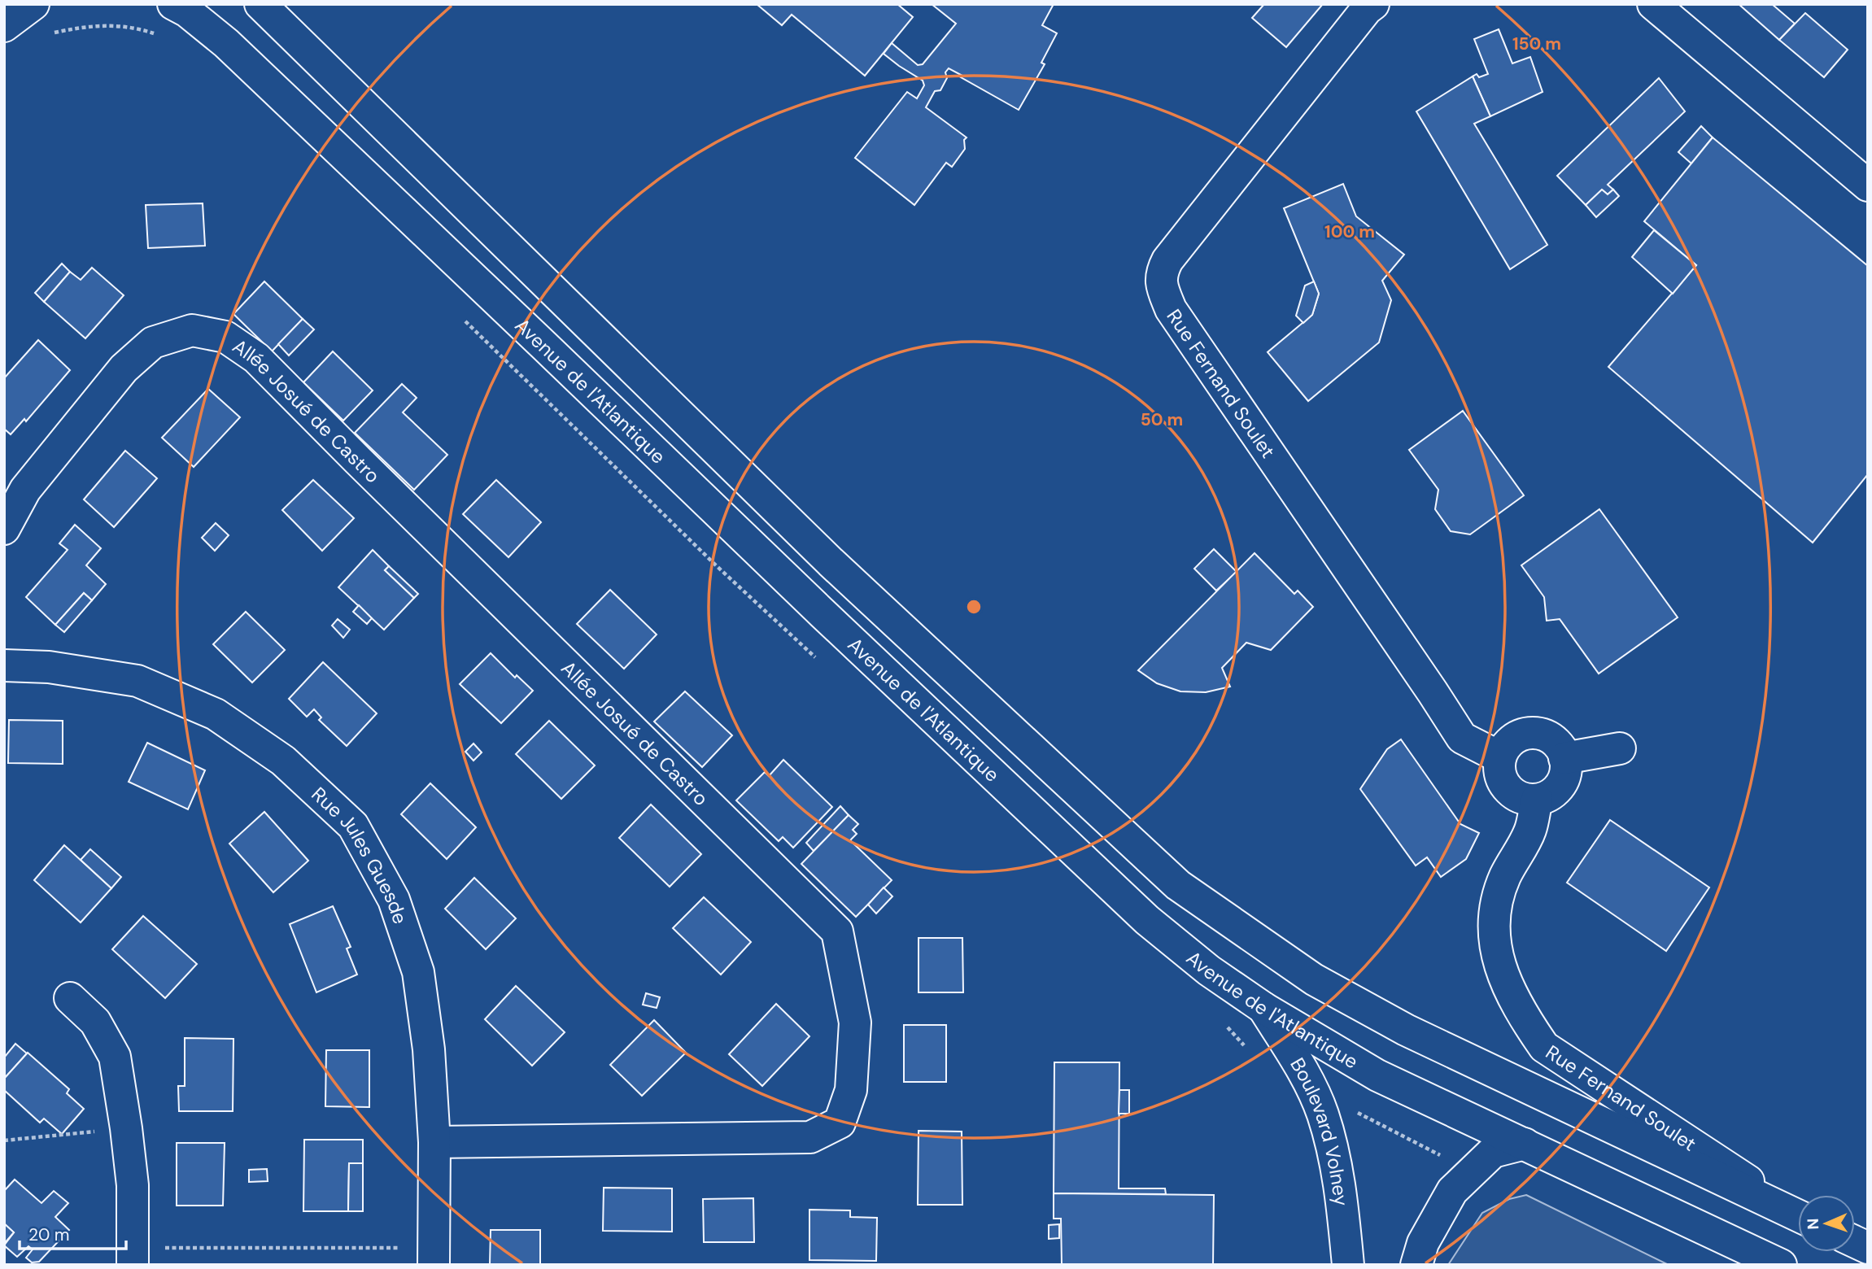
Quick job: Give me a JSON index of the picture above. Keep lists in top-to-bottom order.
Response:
{
  "streets": {
    "street": [
      "Rue Fernand Soulet",
      "Avenue de l'Atlantique",
      "Allée Josué de Castro",
      "Rue Jules Guesde",
      "Boulevard Volney"
    ]
  },
  "crossings": [
    ["Avenue de l'Atlantique", "Boulevard Volney"],
    ["Allée Josué de Castro", "Rue Jules Guesde"]
  ],
  "scale_bar": "20 m",
  "north": "left",
  "rings": ["150 m", "100 m", "50 m"]
}
